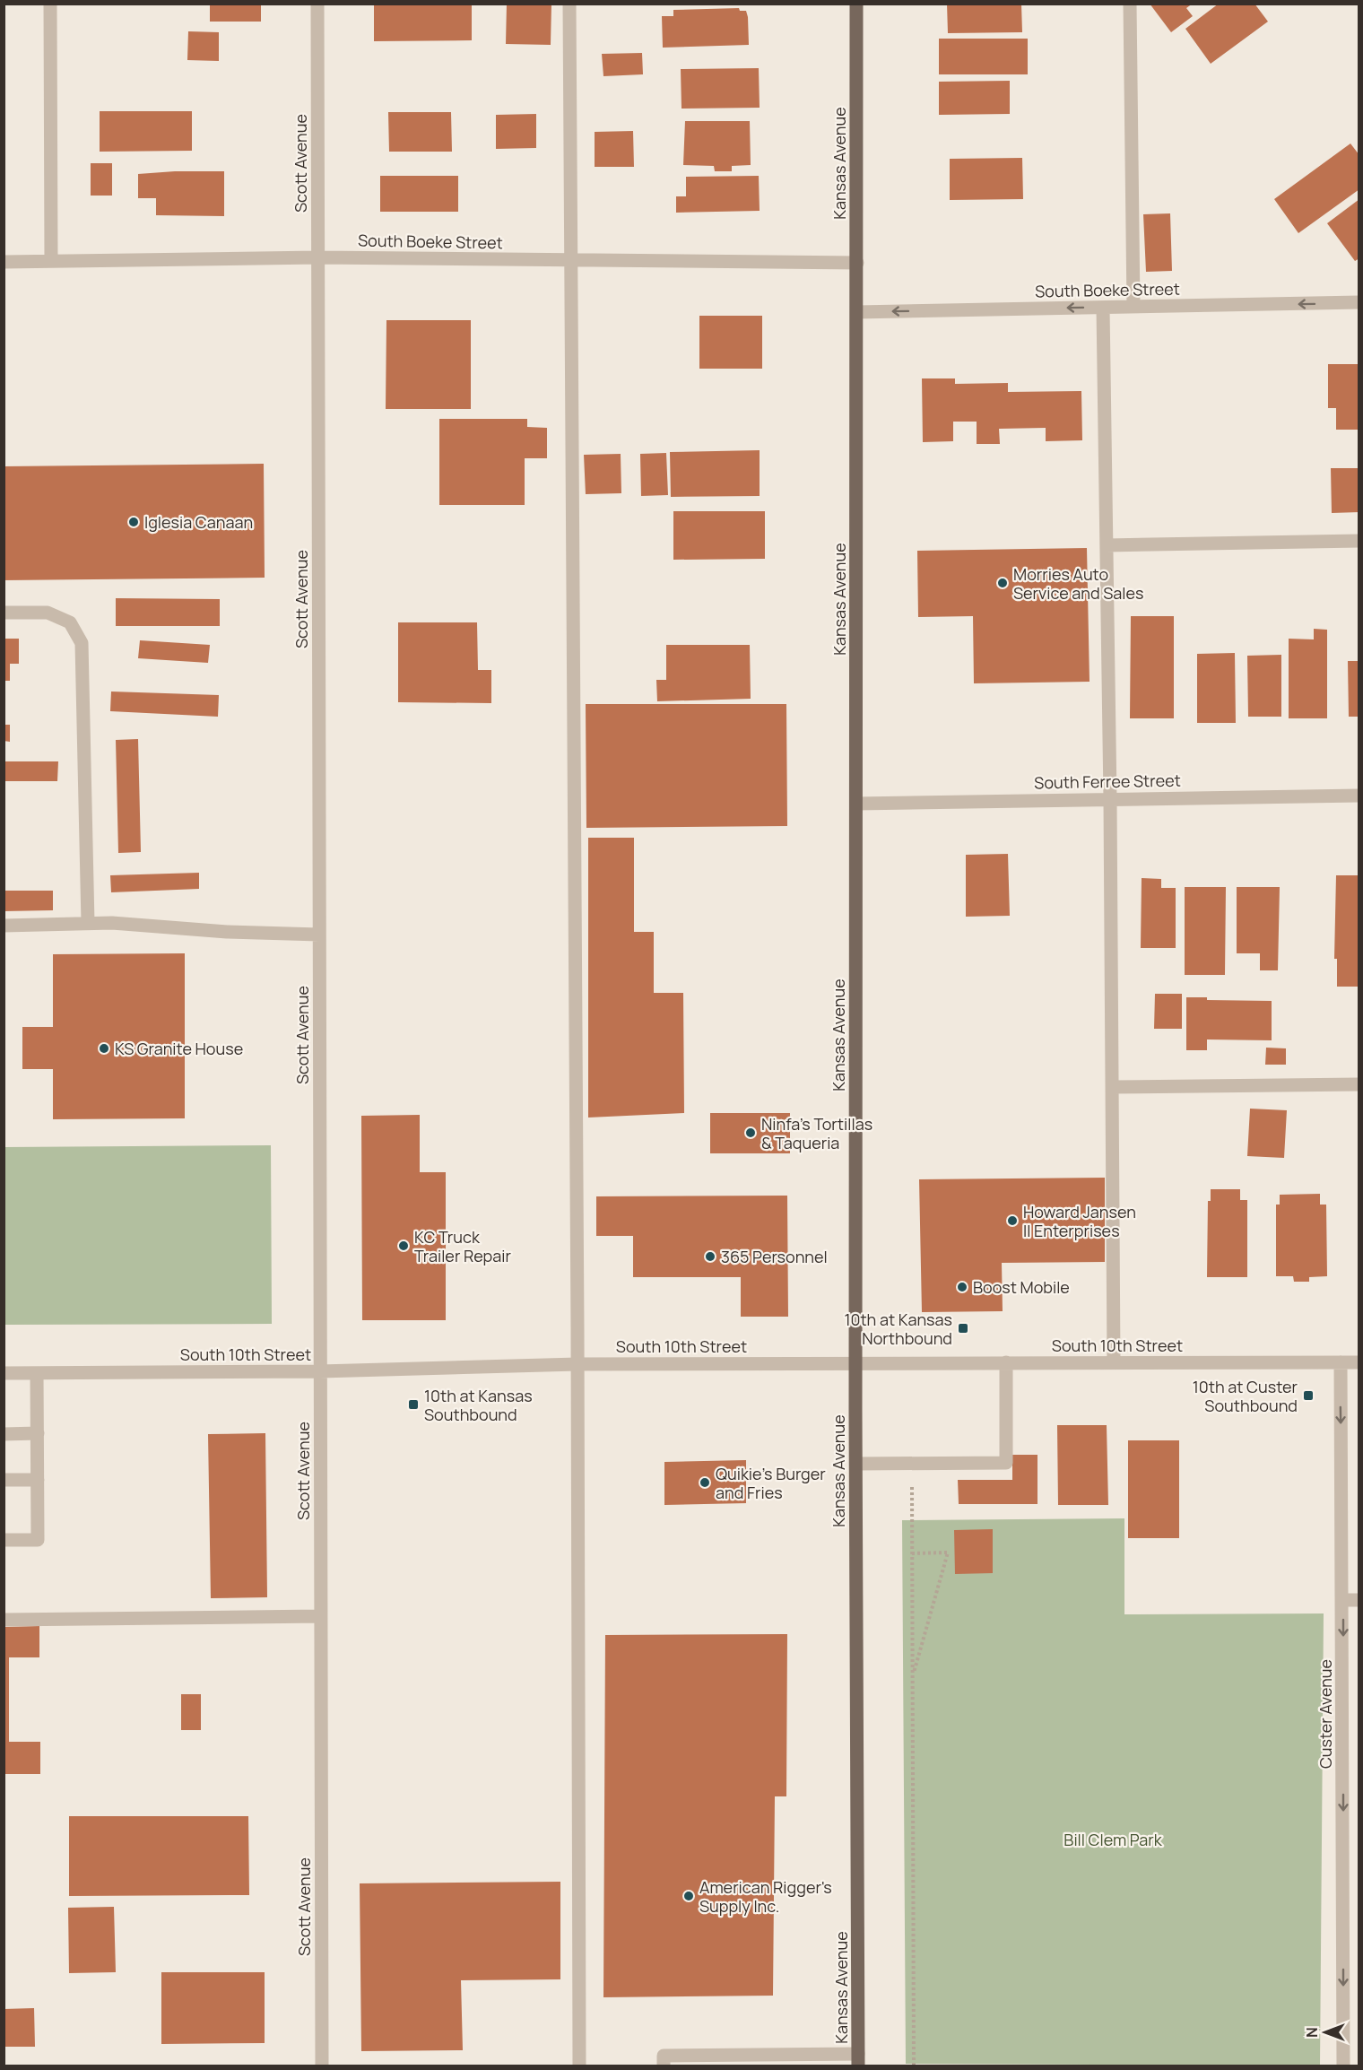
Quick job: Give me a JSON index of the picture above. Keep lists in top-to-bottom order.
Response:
{
  "streets": {
    "main road": ["Kansas Avenue"],
    "street": [
      "Scott Avenue",
      "South Boeke Street",
      "South Ferree Street",
      "South 10th Street",
      "Custer Avenue"
    ]
  },
  "crossings": [
    ["Scott Avenue", "South Boeke Street"],
    ["Scott Avenue", "South 10th Street"],
    ["Kansas Avenue", "South Boeke Street"],
    ["Kansas Avenue", "South Ferree Street"],
    ["Kansas Avenue", "South 10th Street"],
    ["South 10th Street", "Custer Avenue"]
  ],
  "one_way": ["Custer Avenue"],
  "parks": ["Bill Clem Park"],
  "places": {
    "other": [
      "Iglesia Canaan",
      "Morries Auto Service and Sales",
      "KS Granite House",
      "Ninfa's Tortillas & Taqueria",
      "Howard Jansen II Enterprises",
      "KC Truck Trailer Repair",
      "365 Personnel",
      "Boost Mobile",
      "Quikie's Burger and Fries",
      "American Rigger's Supply Inc."
    ],
    "transit": ["10th at Kansas Northbound", "10th at Custer Southbound", "10th at Kansas Southbound"]
  },
  "north": "left"
}
